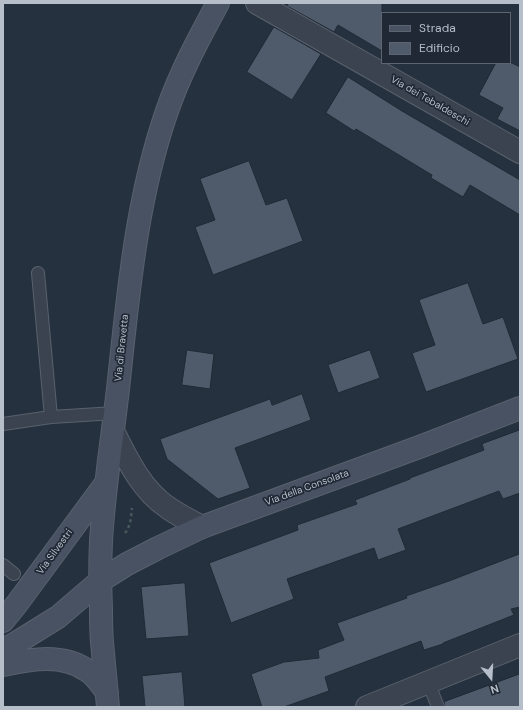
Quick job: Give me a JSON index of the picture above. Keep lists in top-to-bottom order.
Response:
{
  "streets": {
    "main road": ["Via di Bravetta", "Via della Consolata", "Via Silvestri"],
    "street": ["Via dei Tebaldeschi"]
  },
  "crossings": [
    ["Via di Bravetta", "Via della Consolata"],
    ["Via di Bravetta", "Via Silvestri"]
  ],
  "legend": ["Strada", "Edificio"],
  "north": "bottom"
}
